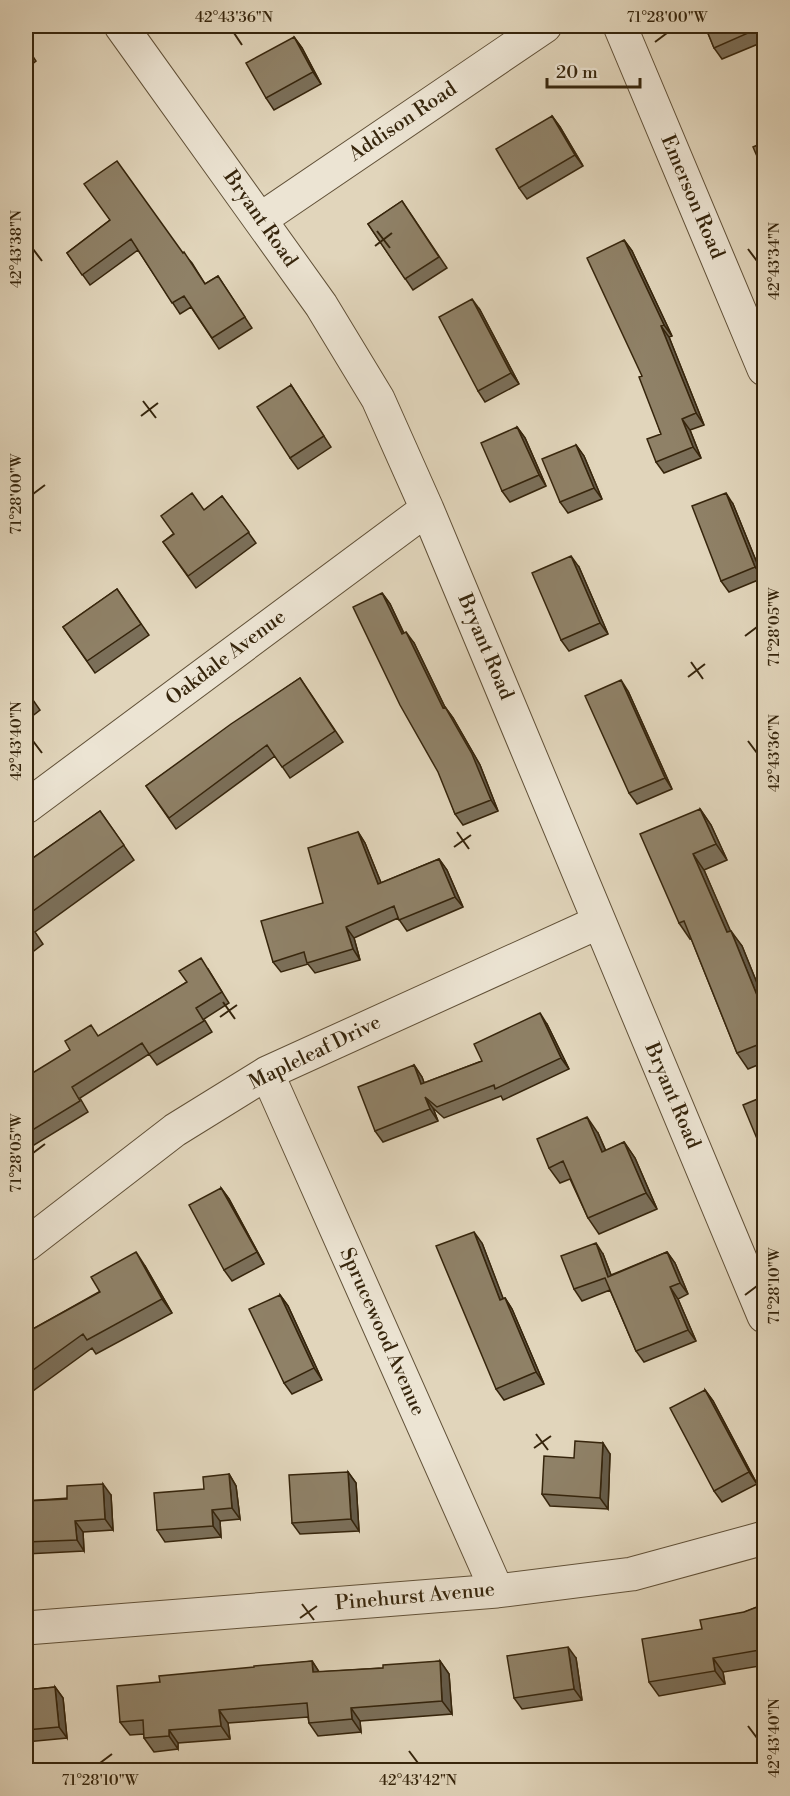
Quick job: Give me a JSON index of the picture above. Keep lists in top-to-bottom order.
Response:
{
  "streets": {
    "street": [
      "Addison Road",
      "Emerson Road",
      "Bryant Road",
      "Oakdale Avenue",
      "Mapleleaf Drive",
      "Sprucewood Avenue",
      "Pinehurst Avenue"
    ]
  },
  "crossings": [
    ["Addison Road", "Bryant Road"],
    ["Bryant Road", "Oakdale Avenue"],
    ["Bryant Road", "Mapleleaf Drive"],
    ["Mapleleaf Drive", "Sprucewood Avenue"],
    ["Sprucewood Avenue", "Pinehurst Avenue"]
  ],
  "scale_bar": "20 m",
  "coordinates": [
    "42°43'36\"N",
    "71°28'00\"W",
    "42°43'38\"N",
    "42°43'34\"N",
    "71°28'05\"W",
    "42°43'40\"N",
    "71°28'10\"W",
    "42°43'42\"N"
  ]
}
